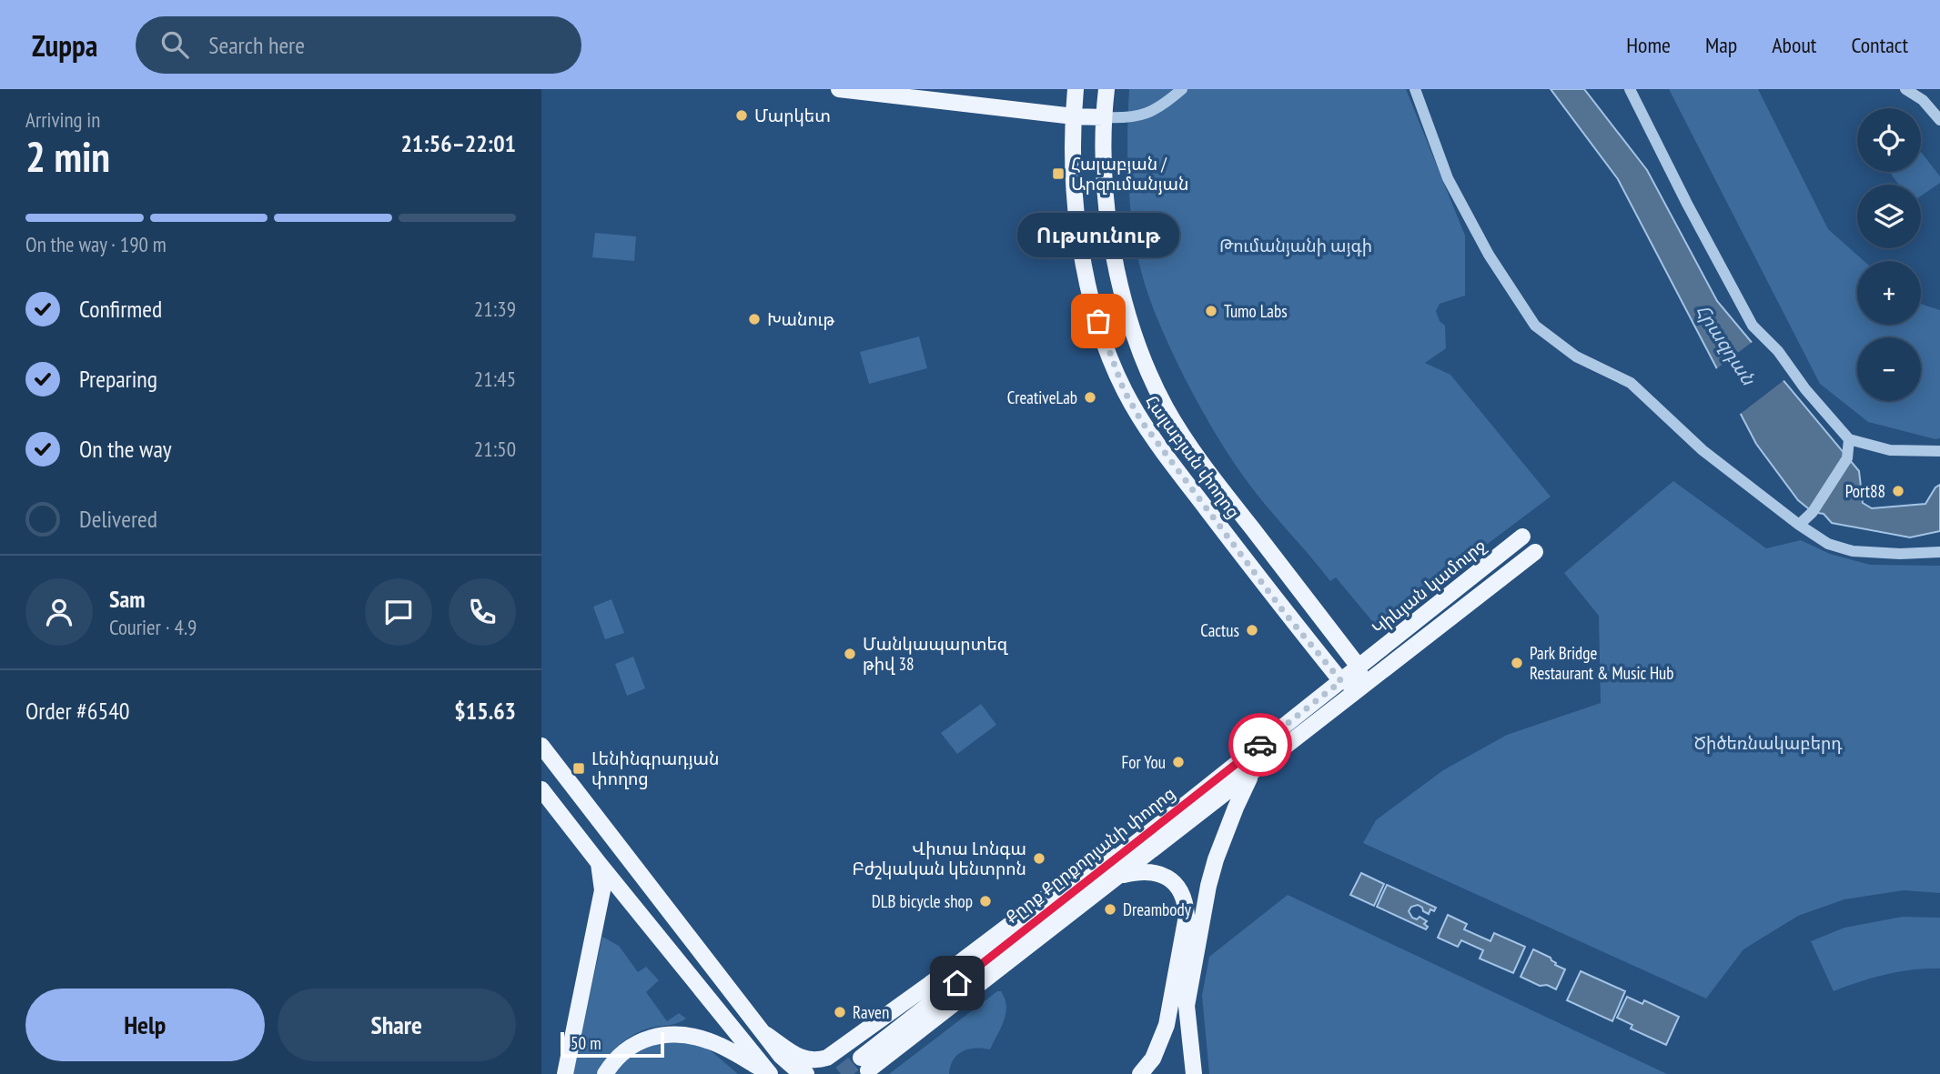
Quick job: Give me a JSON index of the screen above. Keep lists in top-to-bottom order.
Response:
{
  "streets": {
    "main road": ["Հալաբյան փողոց", "Կիևյան կամուրջ", "Քըրք Քըրքորյանի փողոց"]
  },
  "crossings": [
    ["Հալաբյան փողոց", "Կիևյան կամուրջ"],
    ["Հալաբյան փողոց", "Քըրք Քըրքորյանի փողոց"],
    ["Կիևյան կամուրջ", "Քըրք Քըրքորյանի փողոց"]
  ],
  "water": ["Հրազդան"],
  "parks": ["Թումանյանի այգի", "Ծիծեռնակաբերդ"],
  "places": {
    "other": [
      "Մարկետ",
      "Tumo Labs",
      "Խանութ",
      "Ութսունութ",
      "CreativeLab",
      "Port88",
      "Cactus",
      "Մանկապարտեզ թիվ 38",
      "Park Bridge Restaurant & Music Hub",
      "For You",
      "Վիտա Լոնգա Բժշկական կենտրոն",
      "DLB bicycle shop",
      "Dreambody",
      "Raven"
    ],
    "transit": ["Հալաբյան / Արզումանյան", "Լենինգրադյան փողոց"]
  },
  "scale_bar": "50 m",
  "page": {
    "header": "Zuppa",
    "search": "Search here",
    "nav": [
      "Home",
      "Map",
      "About",
      "Contact"
    ],
    "heading": ["2 min", "Arriving in", "21:56–22:01"],
    "panel": [
      "Sam",
      "Courier · 4.9",
      "Order #6540",
      "$15.63"
    ],
    "map_buttons": ["+", "−"],
    "bar": "On the way · 190 m",
    "bubble": "Ութսունութ",
    "list": [
      ["Confirmed", "21:39"],
      ["Preparing", "21:45"],
      ["On the way", "21:50"],
      "Delivered"
    ],
    "buttons": ["Help", "Share"],
    "scale": "50 m"
  }
}
